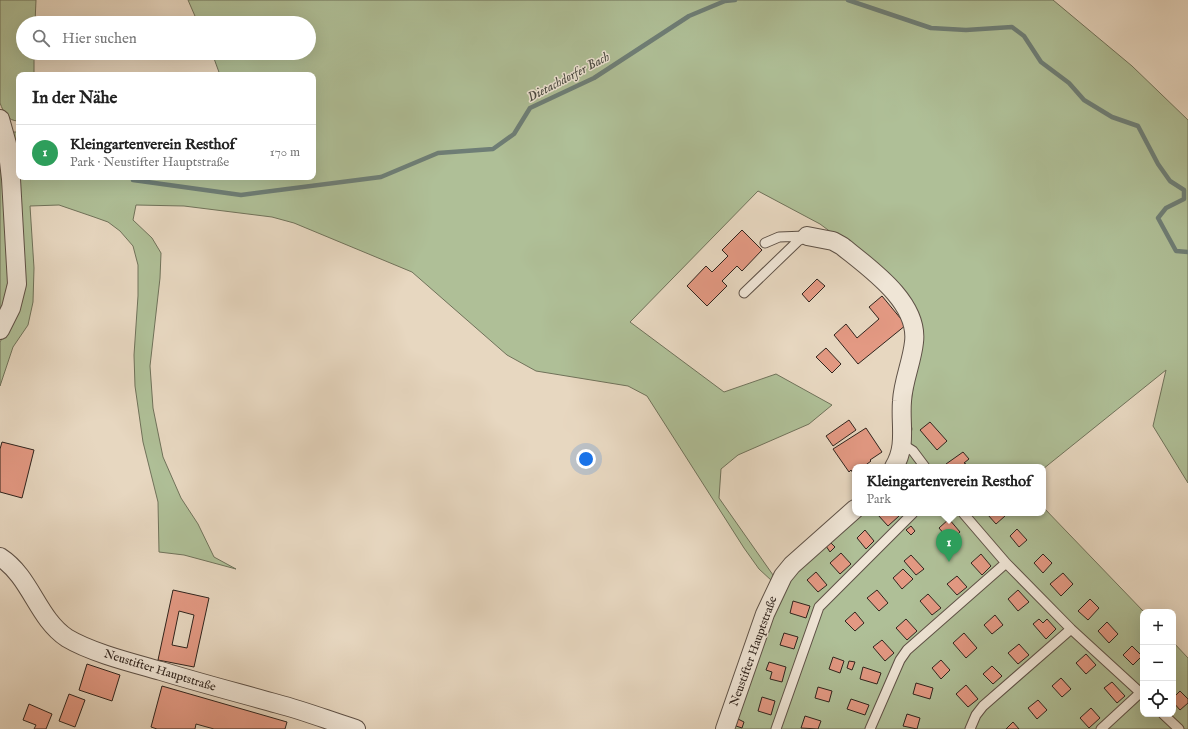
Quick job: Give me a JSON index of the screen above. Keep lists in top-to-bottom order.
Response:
{
  "streets": {
    "street": ["Neustifter Hauptstraße"]
  },
  "water": ["Dietachdorfer Bach"],
  "page": {
    "search": "Hier suchen",
    "heading": "In der Nähe",
    "list": [
      {
        "mark": "1",
        "name": "Kleingartenverein Resthof",
        "note": "Park · Neustifter Hauptstraße",
        "value": "170 m"
      }
    ],
    "popup": ["Kleingartenverein Resthof", "Park"],
    "pins": "1",
    "map_buttons": ["+", "−"]
  }
}
